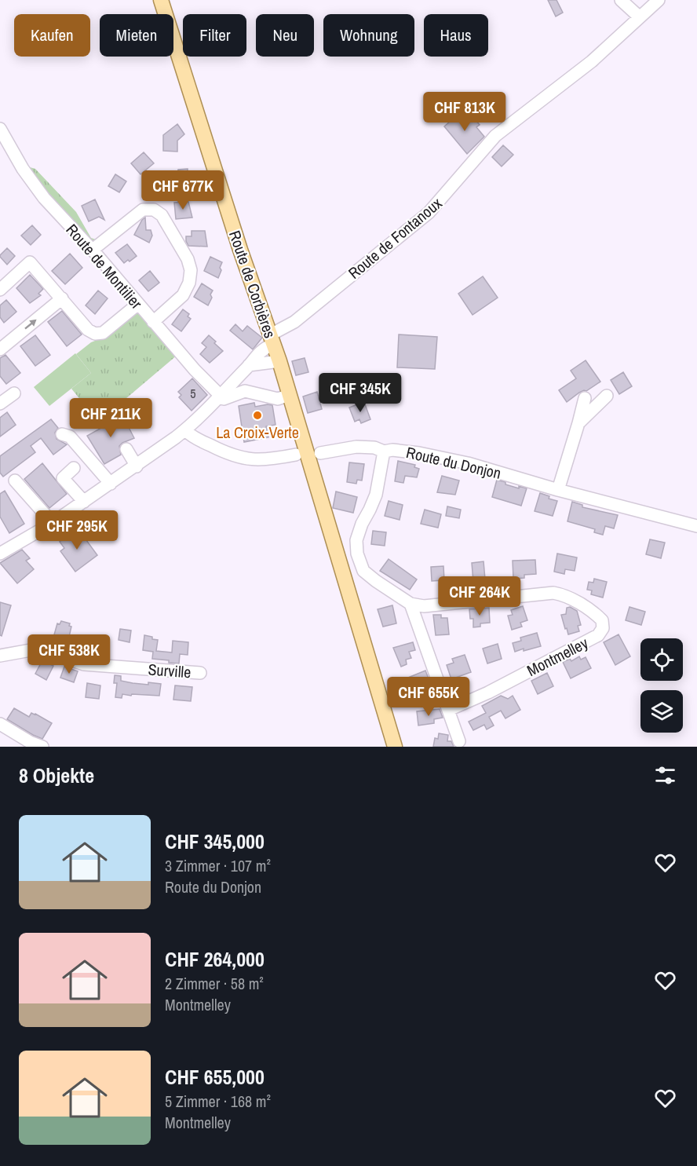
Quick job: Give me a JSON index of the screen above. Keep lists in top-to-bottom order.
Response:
{
  "streets": {
    "main road": ["Route de Corbières"],
    "street": [
      "Route de Fontanoux",
      "Route de Montilier",
      "Route du Donjon",
      "Montmelley",
      "Surville"
    ]
  },
  "crossings": [
    ["Route de Fontanoux", "Route de Montilier"],
    ["Route de Fontanoux", "Route de Corbières"],
    ["Route du Donjon", "Montmelley"]
  ],
  "places": ["La Croix-Verte"],
  "house_numbers": ["5"],
  "page": {
    "chip": [
      "Kaufen",
      "Mieten",
      "Filter",
      "Neu",
      "Wohnung",
      "Haus"
    ],
    "price": [
      "CHF 813K",
      "CHF 677K",
      "CHF 345K",
      "CHF 211K",
      "CHF 295K",
      "CHF 264K",
      "CHF 538K",
      "CHF 655K"
    ],
    "heading": "8 Objekte",
    "list": [
      {
        "name": "CHF 345,000",
        "note": "3 Zimmer · 107 m² · Route du Donjon"
      },
      {
        "name": "CHF 264,000",
        "note": "2 Zimmer · 58 m² · Montmelley"
      },
      {
        "name": "CHF 655,000",
        "note": "5 Zimmer · 168 m² · Montmelley"
      }
    ]
  }
}
